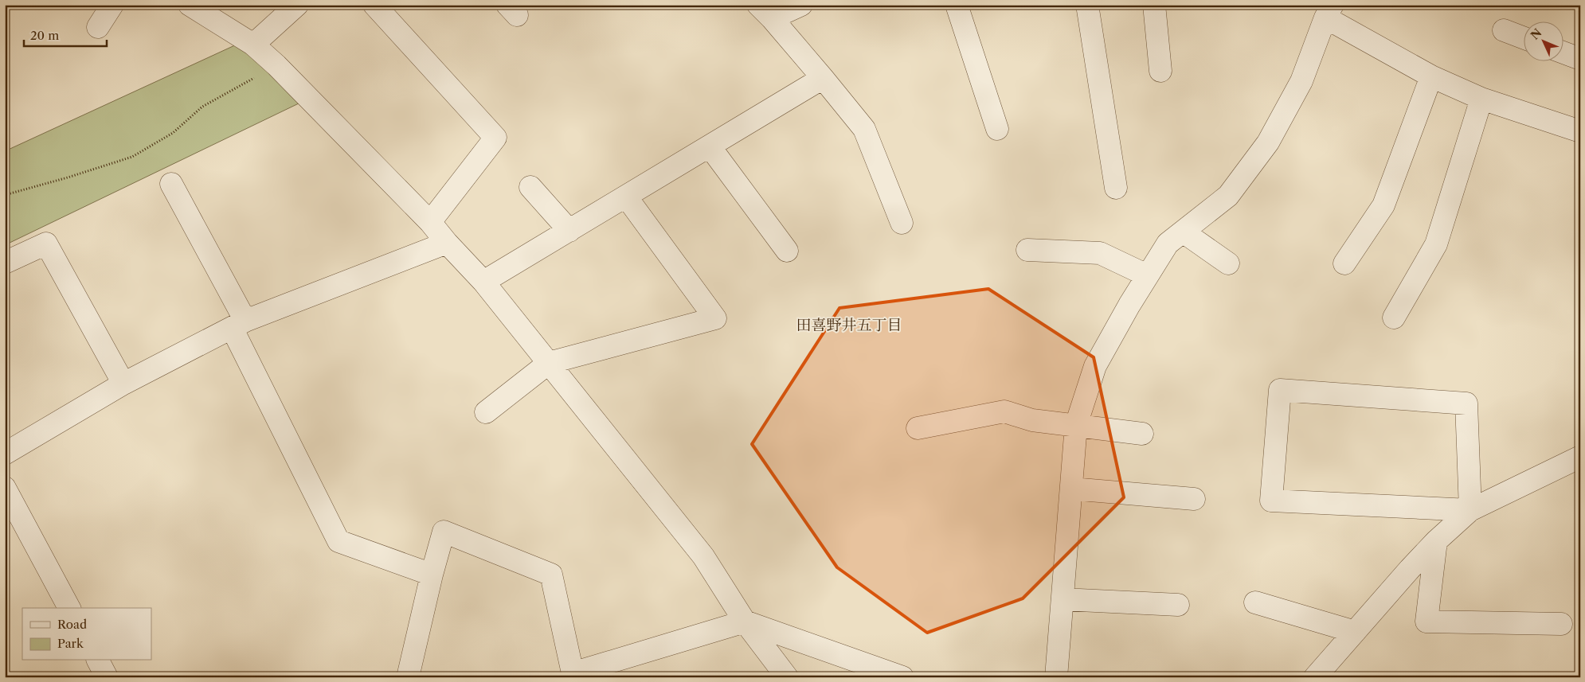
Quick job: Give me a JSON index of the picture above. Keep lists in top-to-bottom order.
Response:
{
  "districts": ["田喜野井五丁目"],
  "legend": ["Road", "Park"],
  "scale_bar": "20 m",
  "north": "top left"
}
